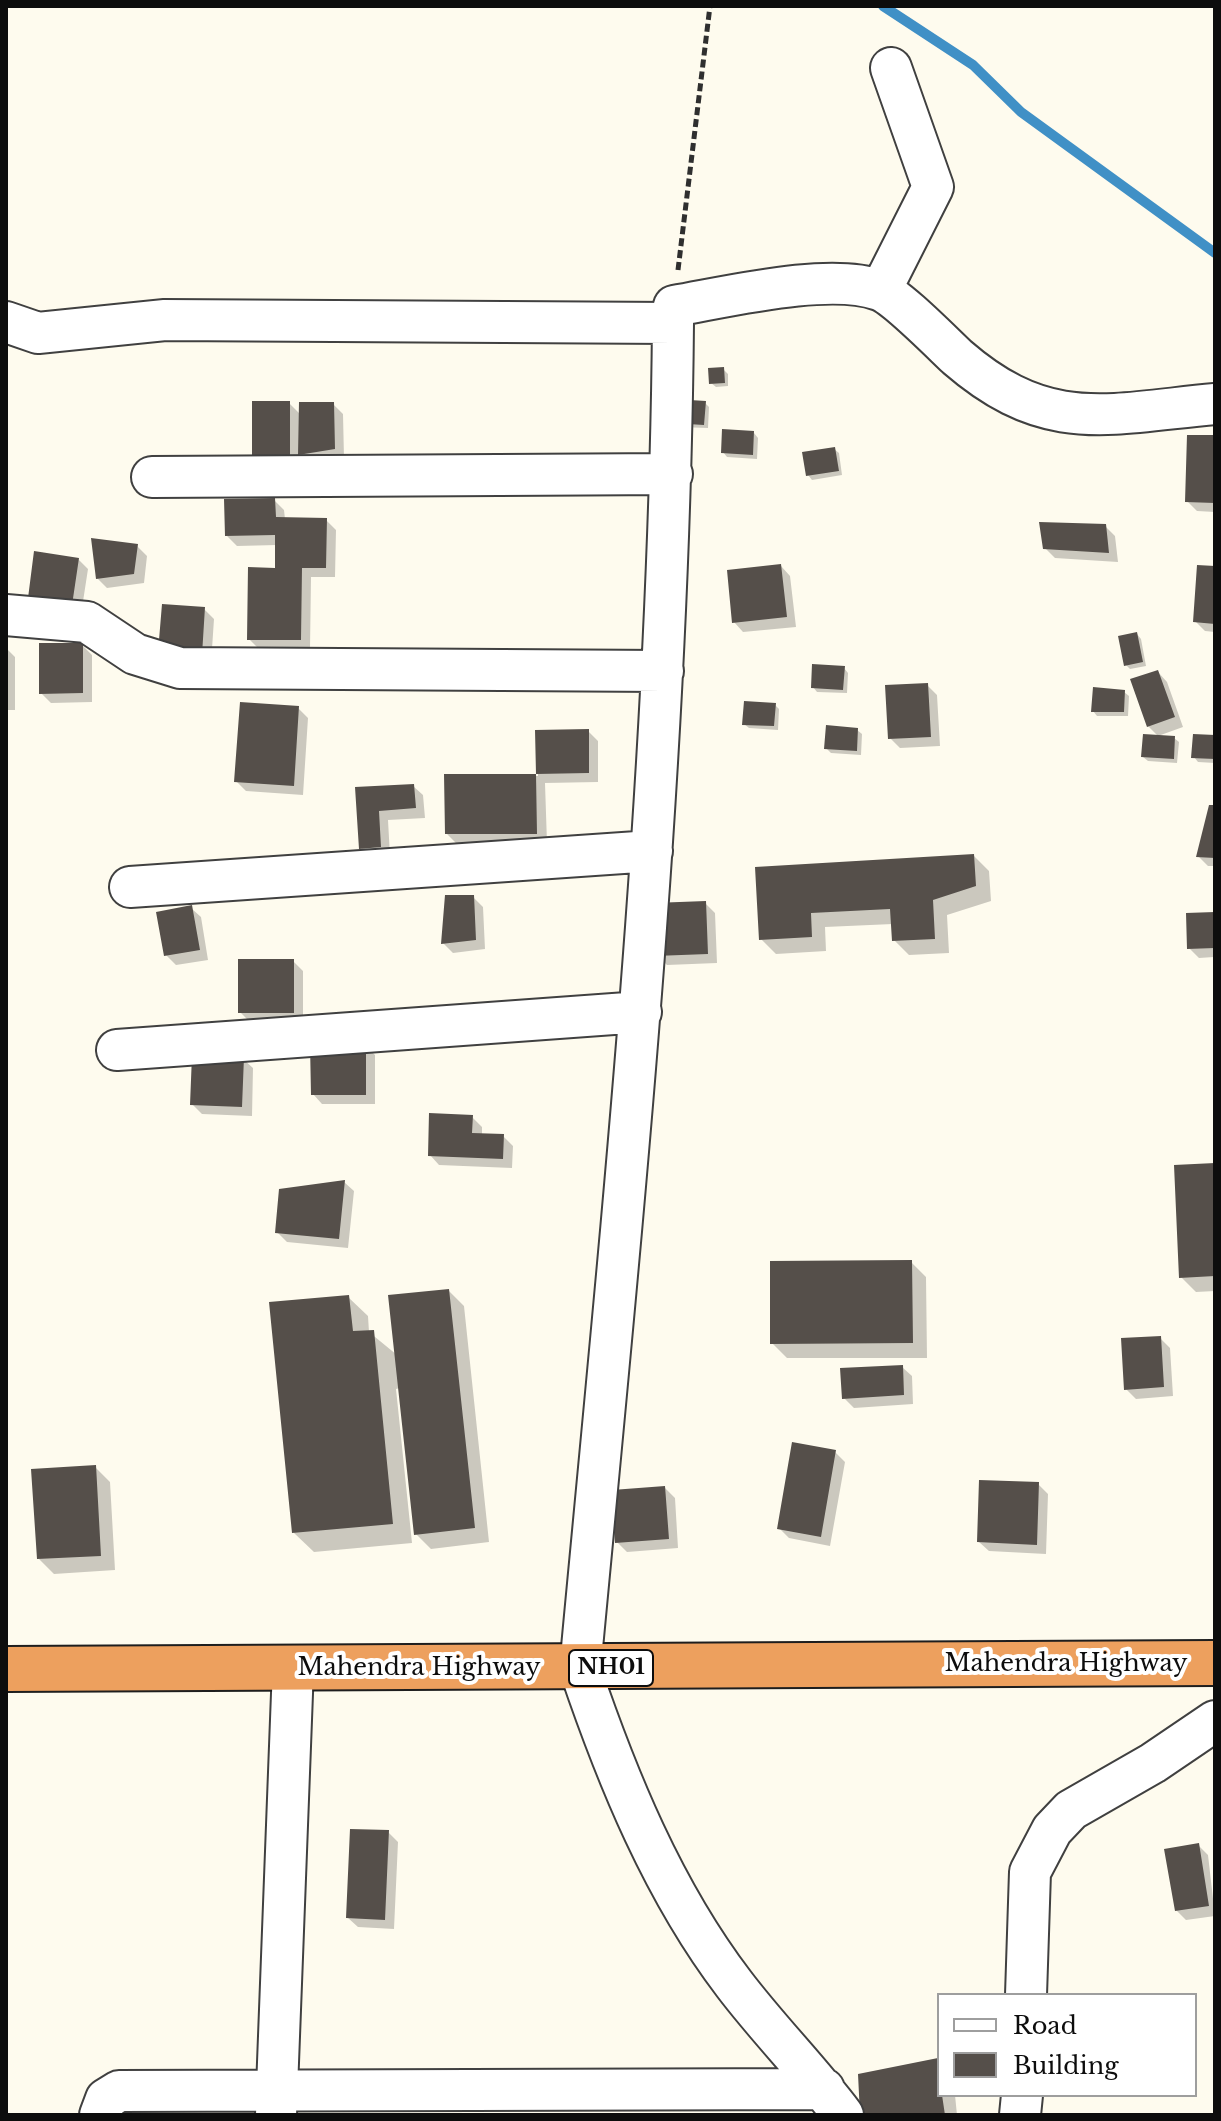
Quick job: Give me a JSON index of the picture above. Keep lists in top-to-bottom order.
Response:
{
  "streets": {
    "highway": ["Mahendra Highway", "NH01"]
  },
  "legend": ["Road", "Building"]
}
